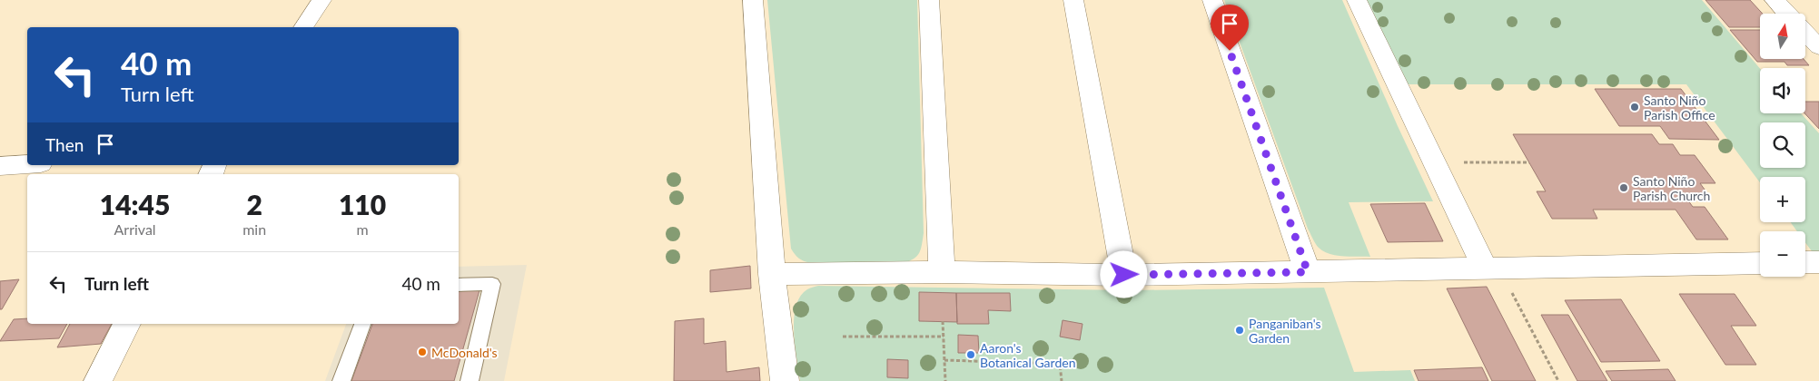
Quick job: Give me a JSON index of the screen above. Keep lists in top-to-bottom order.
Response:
{
  "places": [
    "Santo Niño Parish Office",
    "Santo Niño Parish Church",
    "Panganiban's Garden",
    "McDonald's",
    "Aaron's Botanical Garden"
  ],
  "north": "top",
  "page": {
    "map_buttons": ["+", "−"],
    "turn": ["40 m", "Turn left"],
    "then": "Then",
    "eta": [
      "14:45",
      "Arrival",
      "2",
      "min",
      "110",
      "m"
    ],
    "list": [
      {
        "name": "Turn left",
        "value": "40 m"
      }
    ]
  }
}
